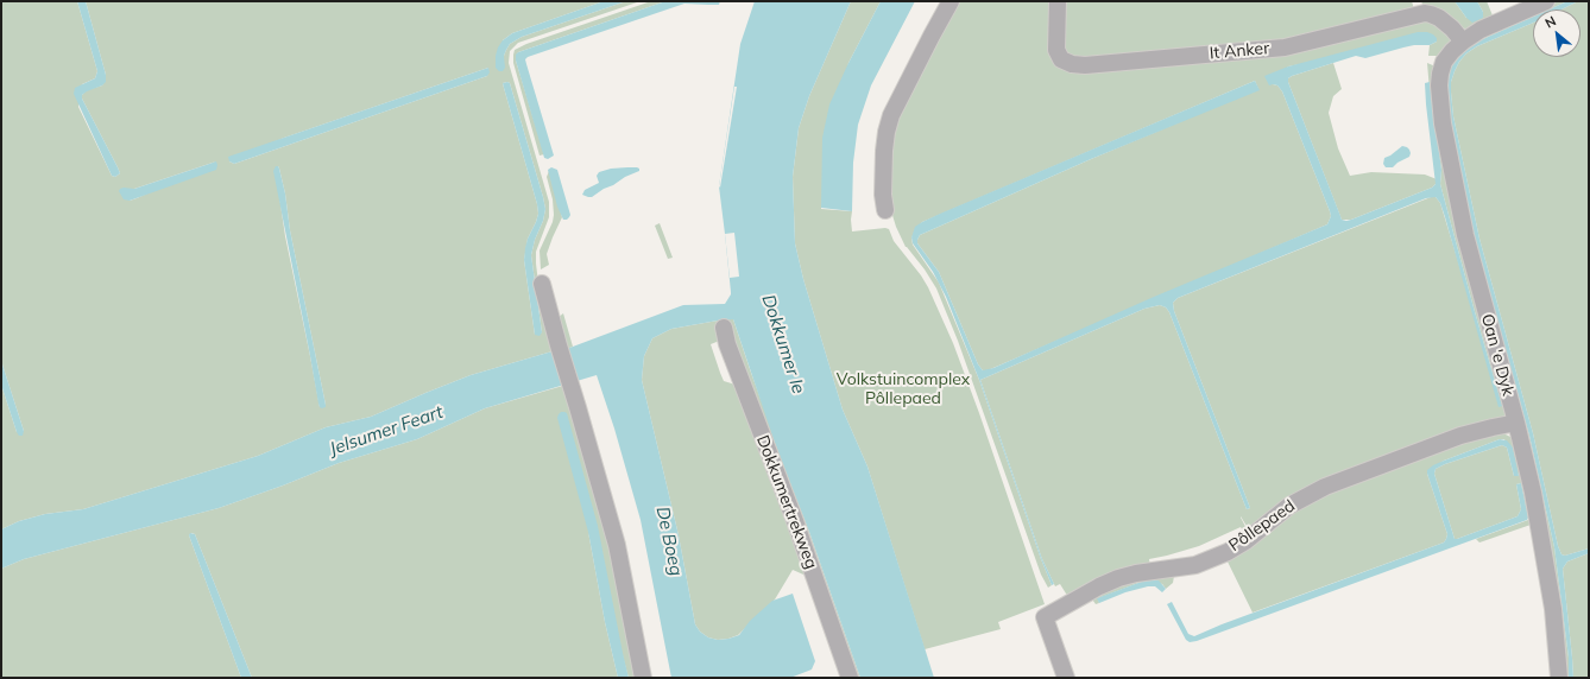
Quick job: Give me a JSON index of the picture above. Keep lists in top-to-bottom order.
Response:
{
  "streets": {
    "street": [
      "It Anker",
      "Oan 'e Dyk",
      "Dokkumertrekweg",
      "Pôllepaed"
    ]
  },
  "crossings": [
    ["It Anker", "Oan 'e Dyk"],
    ["Oan 'e Dyk", "Pôllepaed"]
  ],
  "water": ["Dokkumer Ie", "Jelsumer Feart", "De Boeg"],
  "parks": ["Volkstuincomplex Pôllepaed"],
  "north": "top left"
}
